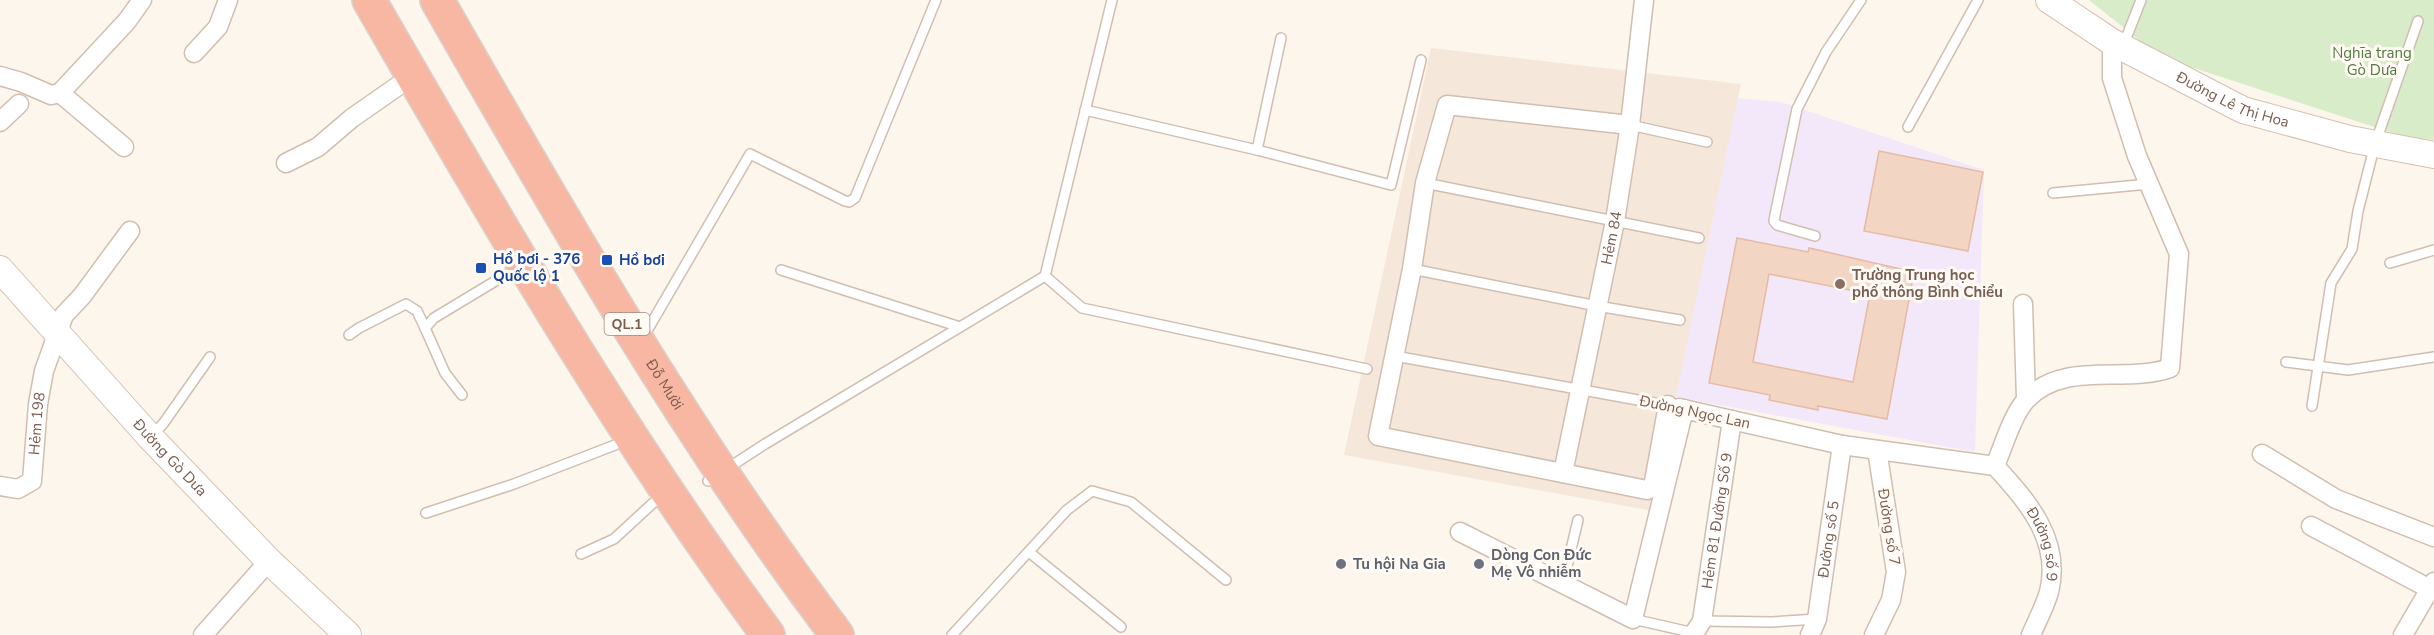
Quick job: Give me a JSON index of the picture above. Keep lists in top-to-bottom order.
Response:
{
  "streets": {
    "highway": ["QL.1", "Đỗ Mười"],
    "street": [
      "Đường Lê Thị Hoa",
      "Hẻm 84",
      "Đường Ngọc Lan",
      "Hẻm 198",
      "Đường Gò Dưa",
      "Hẻm 81 Đường Số 9",
      "Đường số 7",
      "Đường số 5",
      "Đường số 9"
    ]
  },
  "crossings": [
    ["Hẻm 84", "Đường Ngọc Lan"],
    ["Đường Ngọc Lan", "Hẻm 81 Đường Số 9"],
    ["Đường Ngọc Lan", "Đường số 7"],
    ["Đường Ngọc Lan", "Đường số 5"],
    ["Đường Ngọc Lan", "Đường số 9"],
    ["Hẻm 198", "Đường Gò Dưa"]
  ],
  "parks": ["Nghĩa trang Gò Dưa"],
  "places": {
    "transit": ["Hồ bơi", "Hồ bơi - 376 Quốc lộ 1"],
    "other": ["Trường Trung học phổ thông Bình Chiểu", "Tu hội Na Gia", "Dòng Con Đức Mẹ Vô nhiễm"]
  }
}
